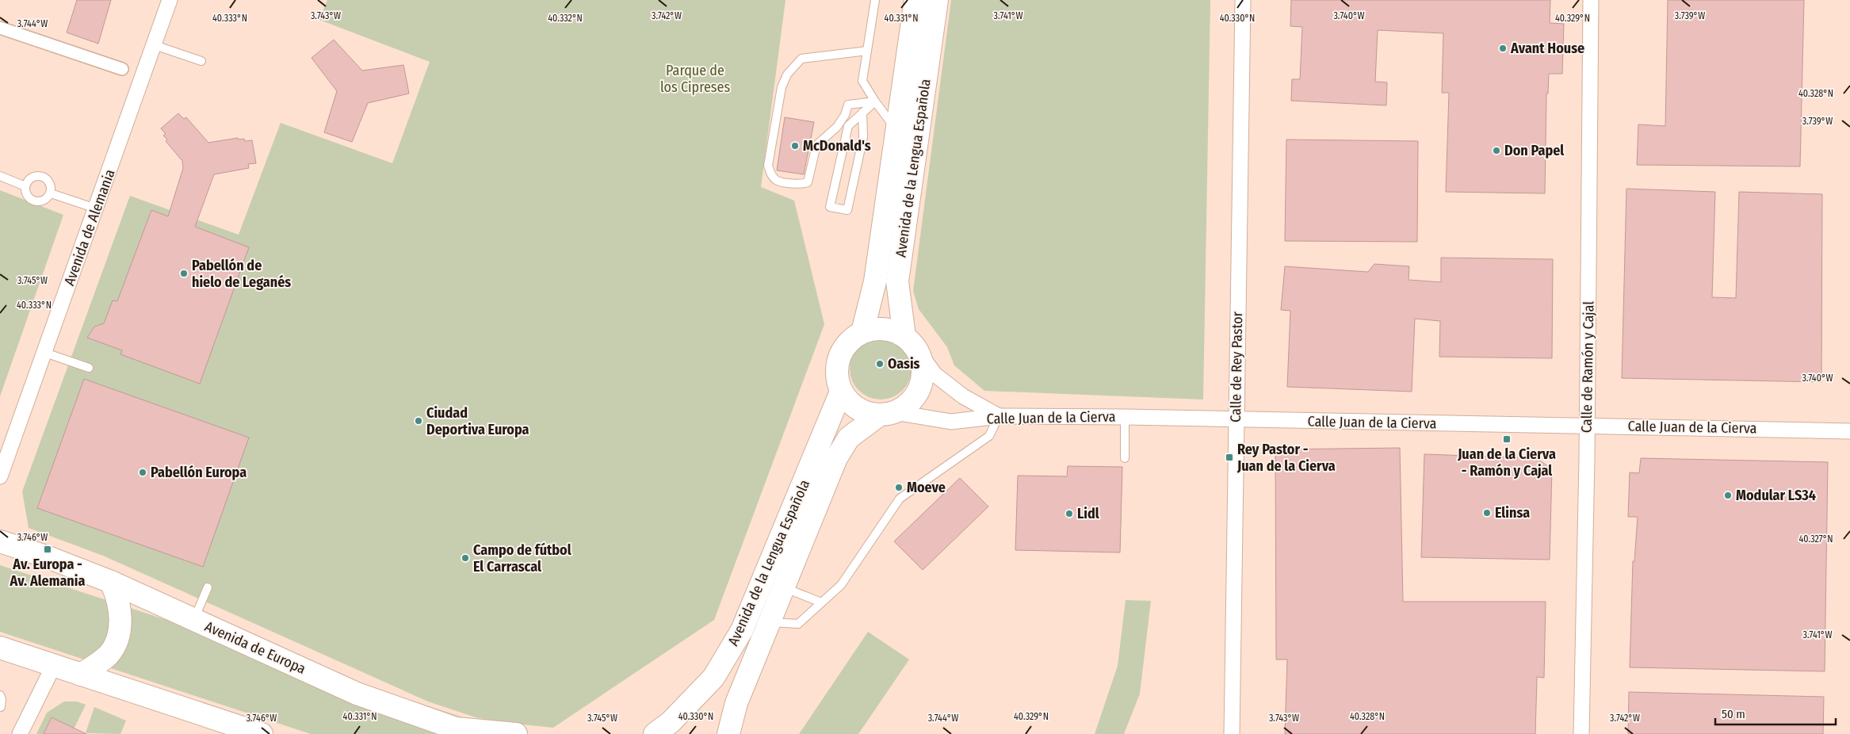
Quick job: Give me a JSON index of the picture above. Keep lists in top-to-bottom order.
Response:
{
  "streets": {
    "main road": ["Avenida de la Lengua Española", "Avenida de Europa"],
    "street": [
      "Avenida de Alemania",
      "Calle de Rey Pastor",
      "Calle de Ramón y Cajal",
      "Calle Juan de la Cierva"
    ]
  },
  "crossings": [
    ["Avenida de la Lengua Española", "Calle Juan de la Cierva"],
    ["Calle de Rey Pastor", "Calle Juan de la Cierva"],
    ["Calle de Ramón y Cajal", "Calle Juan de la Cierva"]
  ],
  "parks": ["Parque de los Cipreses"],
  "places": {
    "other": [
      "Avant House",
      "McDonald's",
      "Don Papel",
      "Pabellón de hielo de Leganés",
      "Oasis",
      "Ciudad Deportiva Europa",
      "Pabellón Europa",
      "Moeve",
      "Modular LS34",
      "Elinsa",
      "Lidl",
      "Campo de fútbol El Carrascal"
    ],
    "transit": ["Juan de la Cierva - Ramón y Cajal", "Rey Pastor - Juan de la Cierva", "Av. Europa - Av. Alemania"]
  },
  "scale_bar": "50 m",
  "coordinates": [
    "3.743°W",
    "3.742°W",
    "3.741°W",
    "3.740°W",
    "3.739°W",
    "40.333°N",
    "40.332°N",
    "40.331°N",
    "40.330°N",
    "40.329°N",
    "3.744°W",
    "40.328°N",
    "3.745°W",
    "3.746°W",
    "40.327°N"
  ]
}
